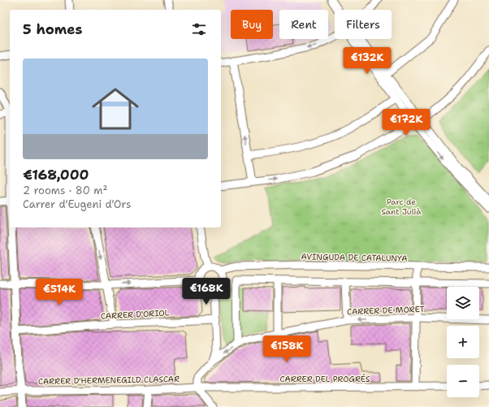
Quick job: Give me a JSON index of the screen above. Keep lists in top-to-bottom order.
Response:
{
  "streets": {
    "street": [
      "AVINGUDA DE CATALUNYA",
      "CARRER DE MORET",
      "CARRER D'ORIOL",
      "CARRER DEL PROGRÉS",
      "CARRER D'HERMENEGILD CLASCAR"
    ]
  },
  "crossings": [
    ["CARRER DE MORET", "CARRER DEL PROGRÉS"],
    ["CARRER DE MORET", "CARRER D'HERMENEGILD CLASCAR"],
    ["CARRER DEL PROGRÉS", "CARRER D'HERMENEGILD CLASCAR"]
  ],
  "parks": ["Parc de Sant Julià"],
  "page": {
    "chip": ["Buy", "Rent", "Filters"],
    "heading": "5 homes",
    "price": [
      "€132K",
      "€172K",
      "€168K",
      "€514K",
      "€158K"
    ],
    "list": [
      {
        "name": "€168,000",
        "note": "2 rooms · 80 m² · Carrer d'Eugeni d'Ors"
      }
    ],
    "map_buttons": ["+", "−"]
  }
}
